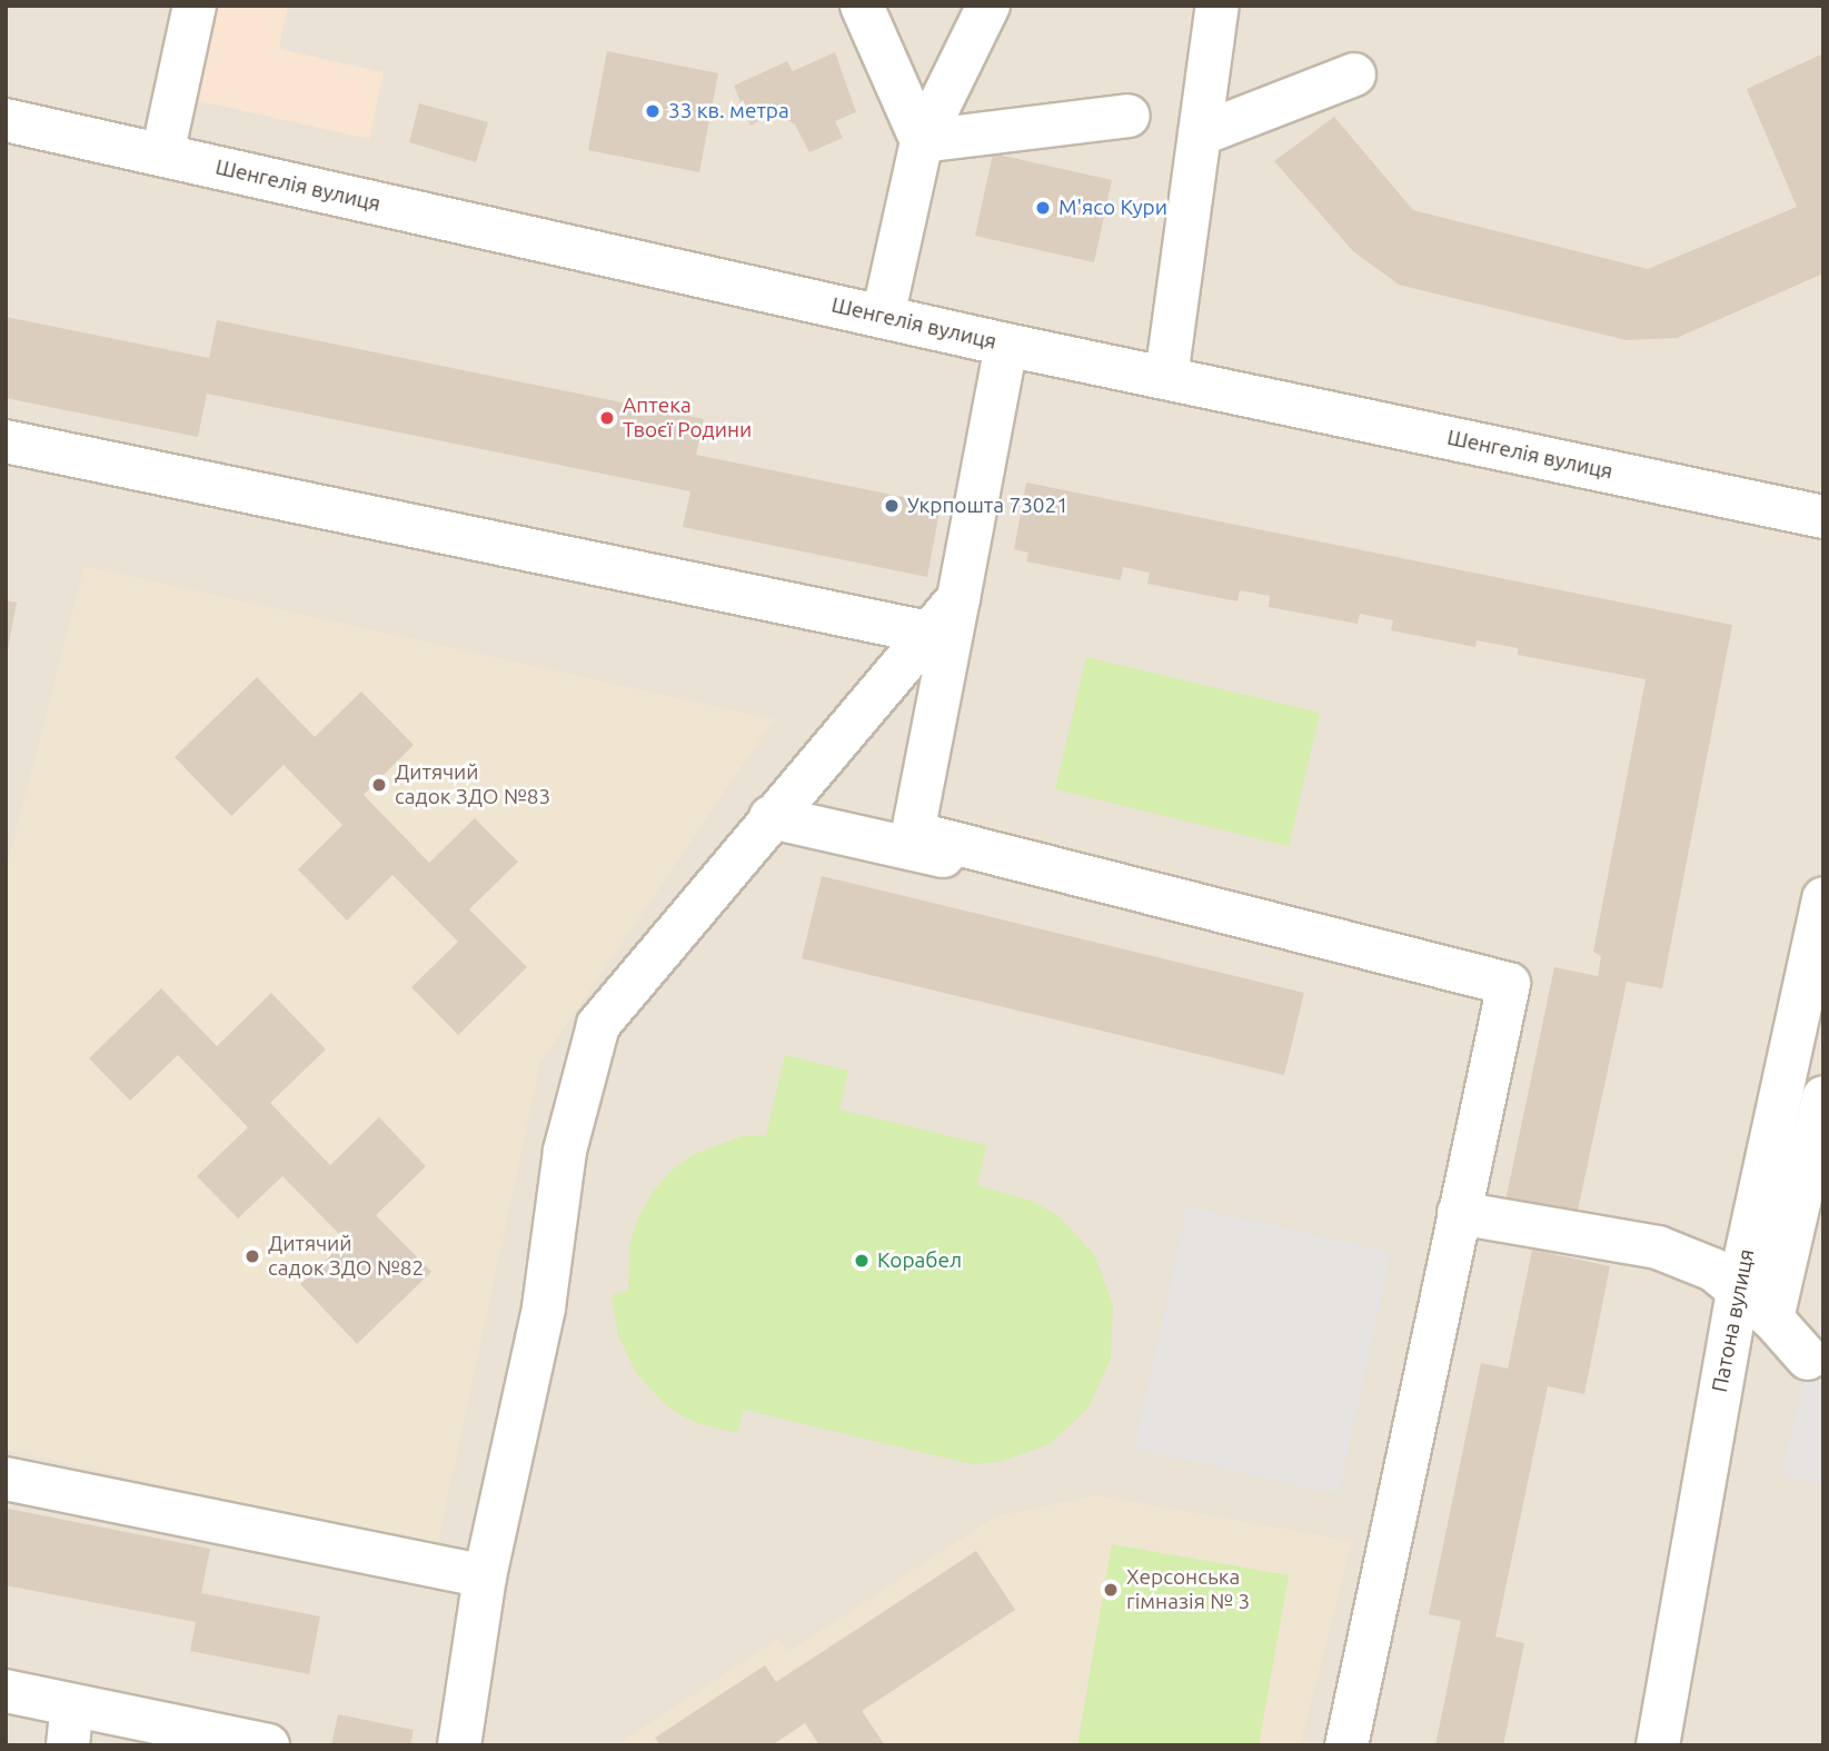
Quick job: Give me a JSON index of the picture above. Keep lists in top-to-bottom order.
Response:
{
  "streets": {
    "street": ["Шенгелія вулиця", "Патона вулиця"]
  },
  "places": [
    "33 кв. метра",
    "М'ясо Кури",
    "Аптека Твоєї Родини",
    "Укрпошта 73021",
    "Дитячий садок ЗДО №83",
    "Дитячий садок ЗДО №82",
    "Корабел",
    "Херсонська гімназія № 3"
  ]
}
